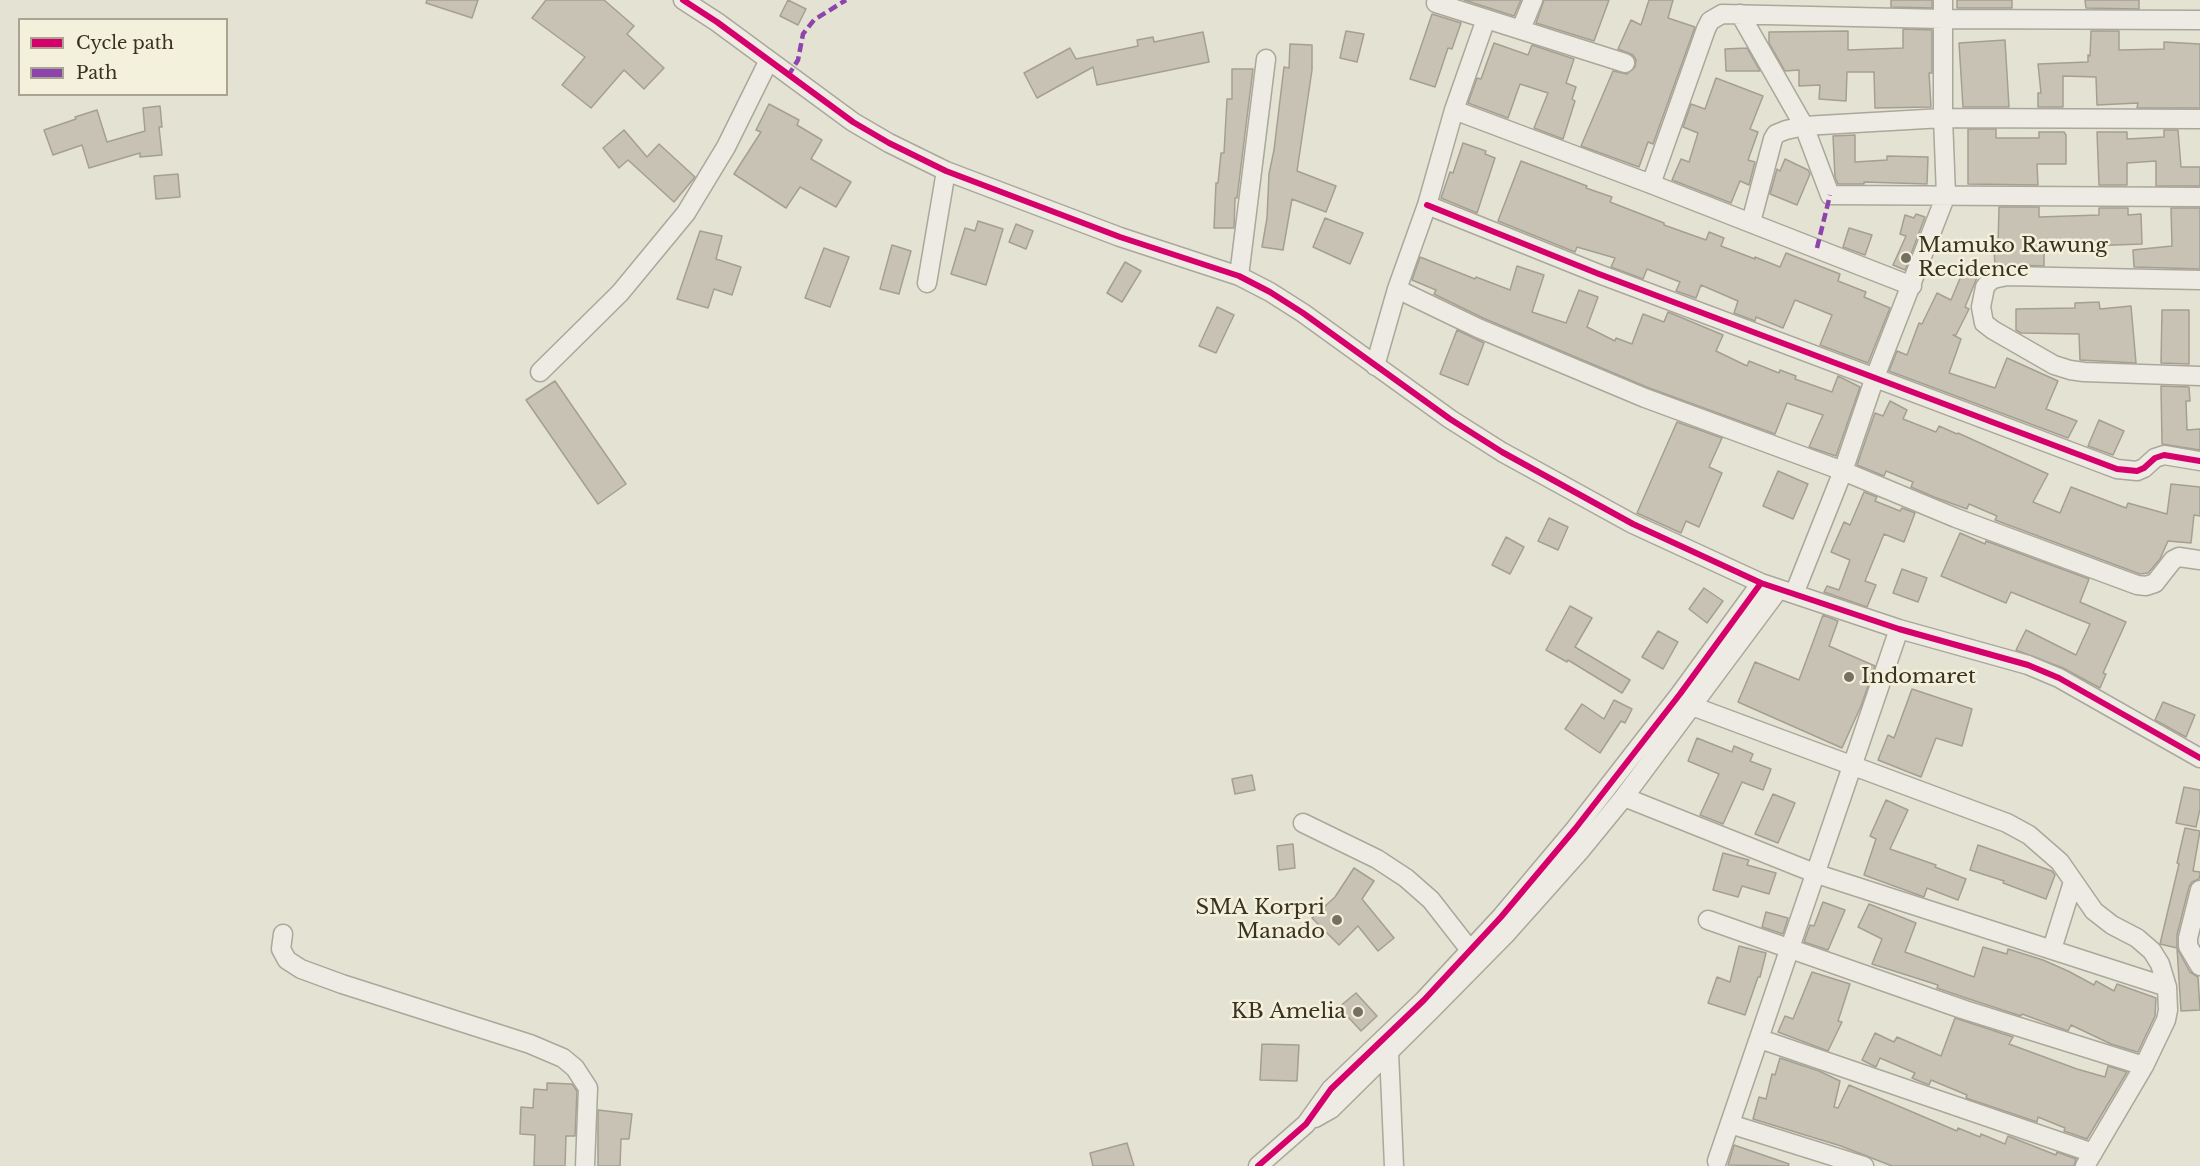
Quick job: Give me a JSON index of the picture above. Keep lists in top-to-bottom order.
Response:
{
  "places": [
    "Mamuko Rawung Recidence",
    "Indomaret",
    "SMA Korpri Manado",
    "KB Amelia"
  ],
  "legend": ["Cycle path", "Path"]
}
